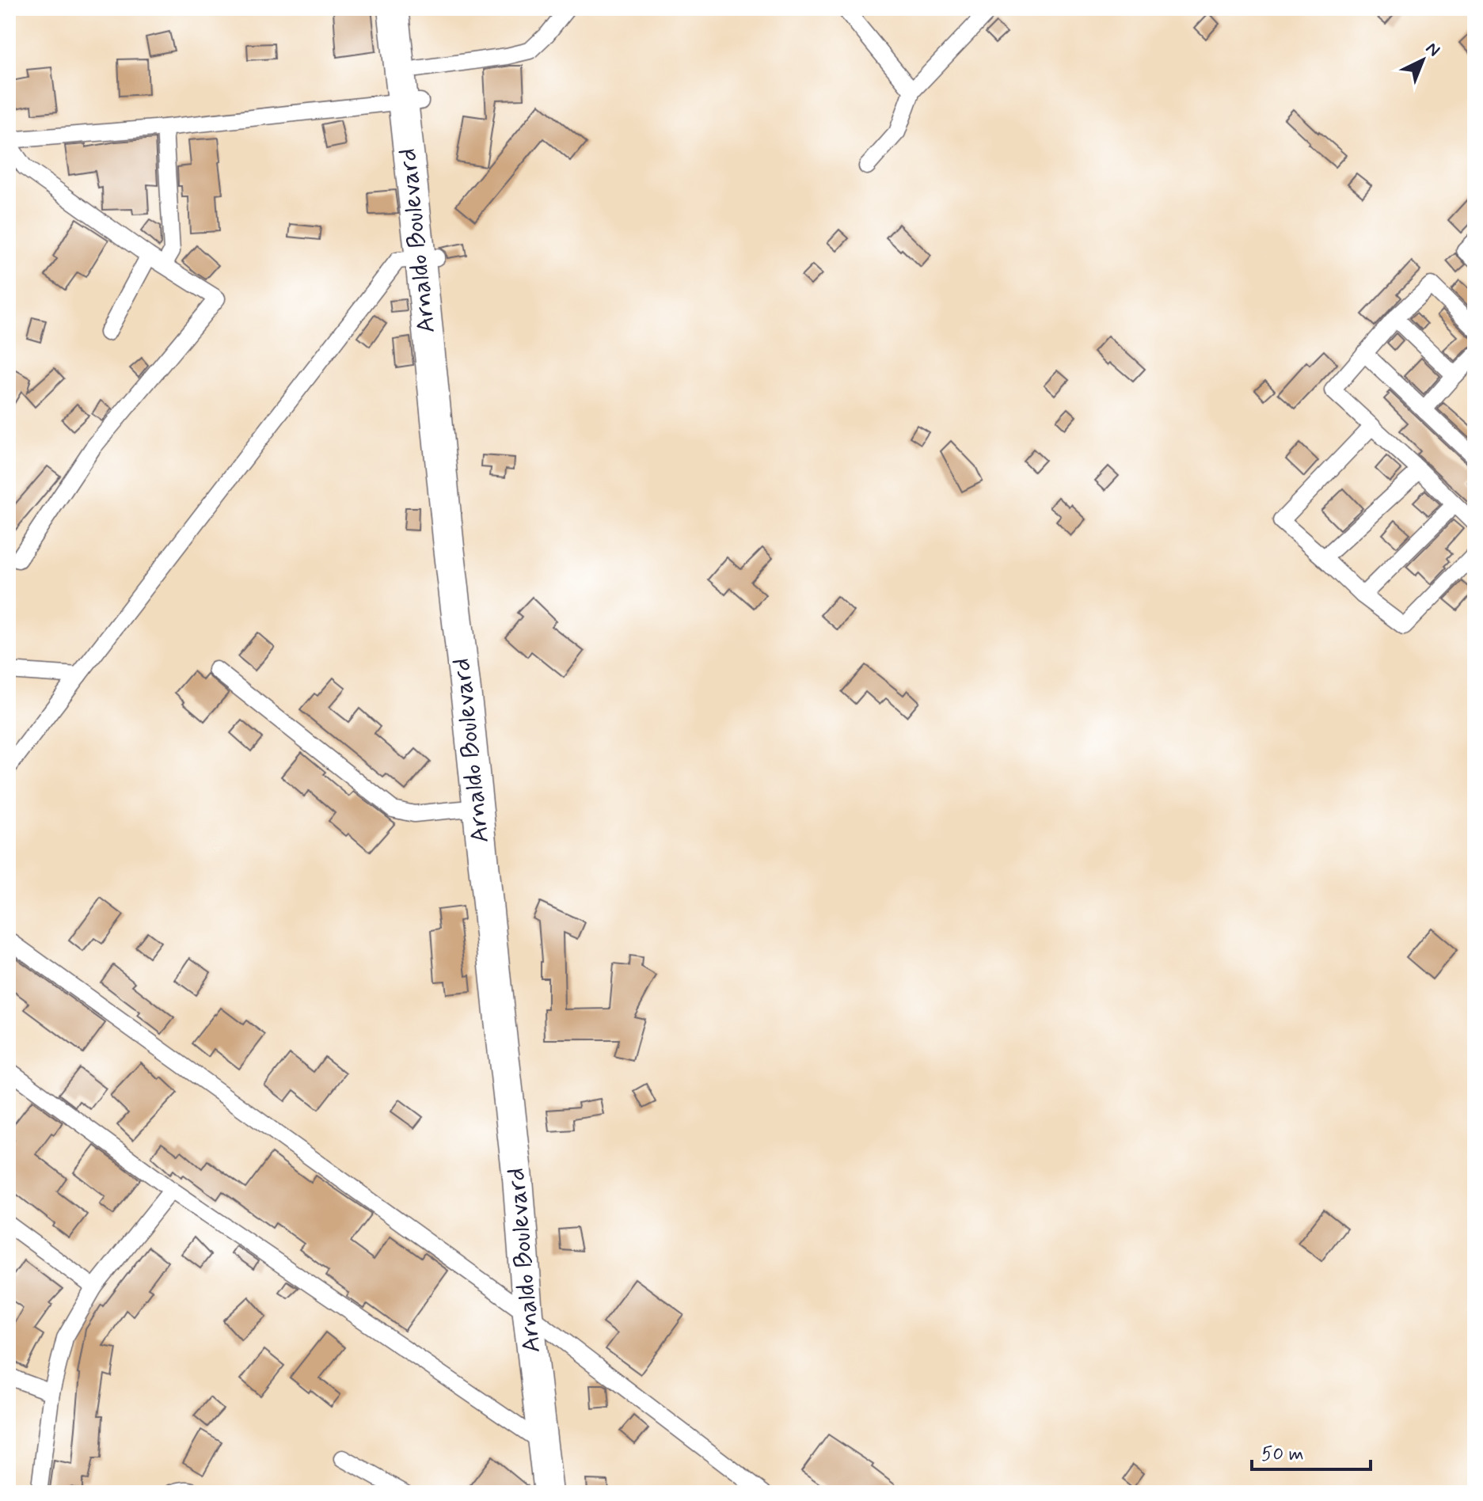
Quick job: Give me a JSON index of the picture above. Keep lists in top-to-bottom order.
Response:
{
  "streets": {
    "highway": ["Arnaldo Boulevard"]
  },
  "scale_bar": "50 m",
  "north": "top right"
}
